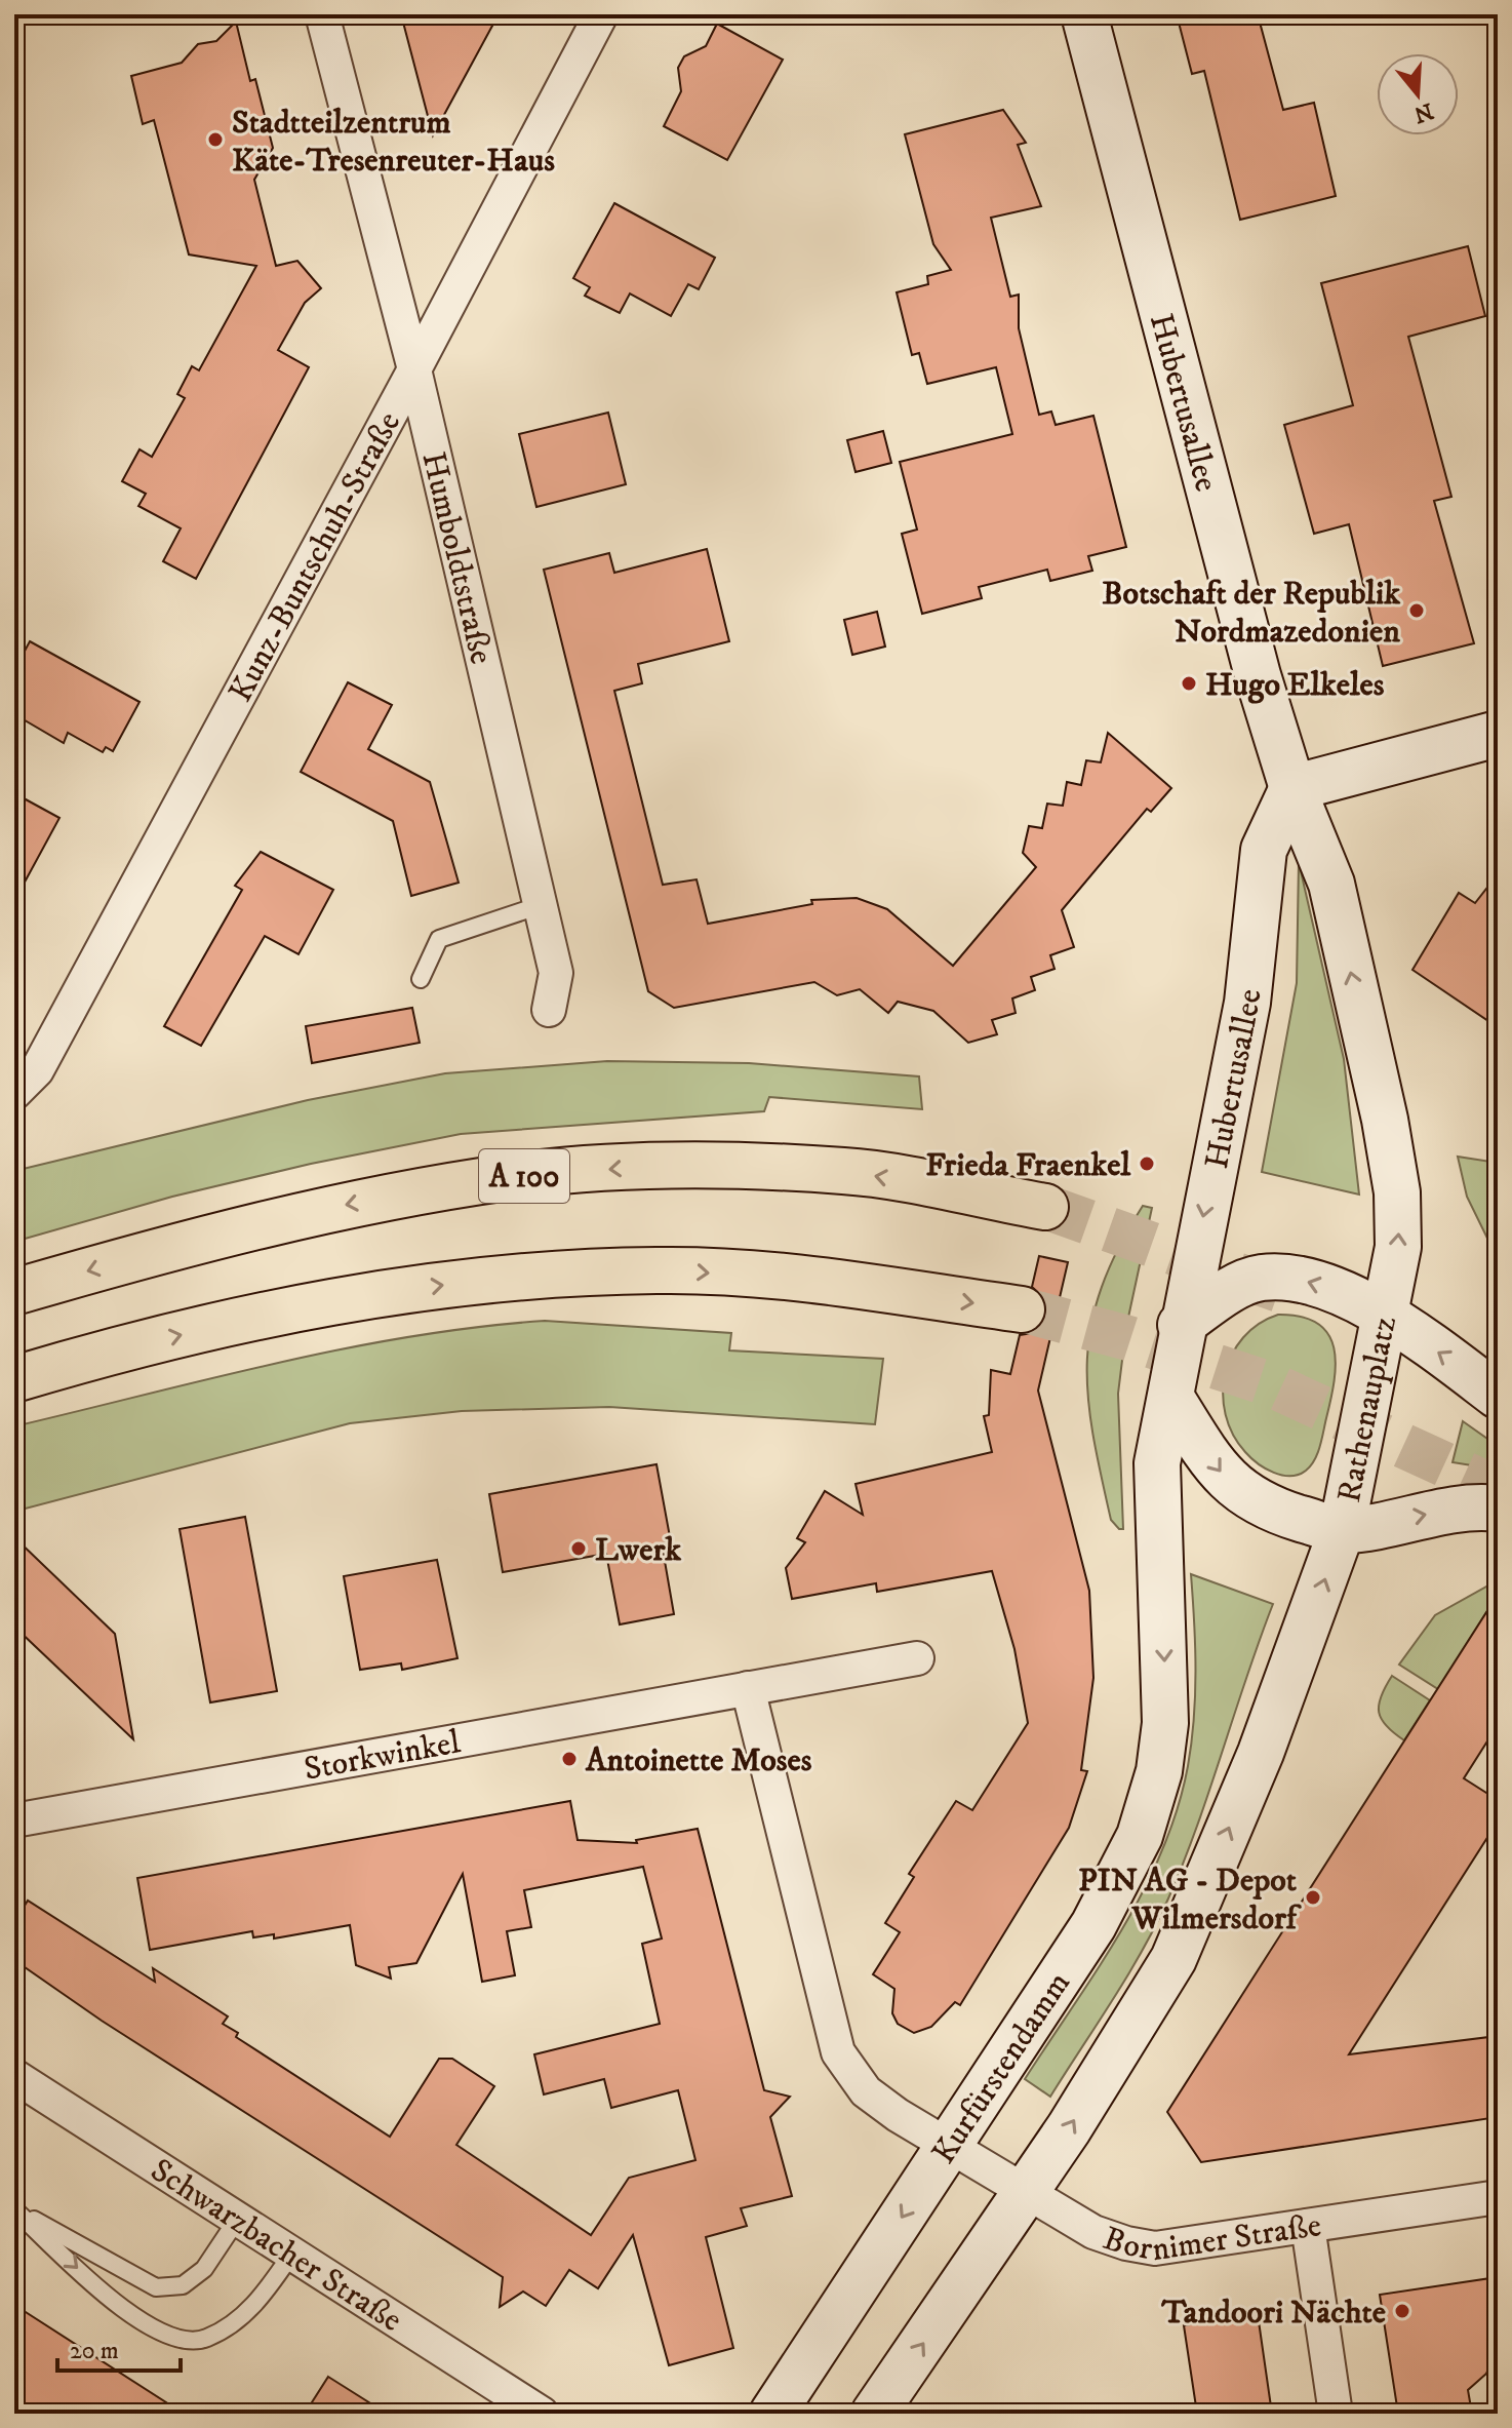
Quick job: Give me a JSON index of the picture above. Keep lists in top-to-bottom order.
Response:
{
  "streets": {
    "highway": ["A 100"],
    "main road": ["Hubertusallee", "Rathenauplatz", "Kurfürstendamm"],
    "street": [
      "Kunz-Buntschuh-Straße",
      "Humboldtstraße",
      "Storkwinkel",
      "Bornimer Straße",
      "Schwarzbacher Straße"
    ]
  },
  "crossings": [
    ["Hubertusallee", "Rathenauplatz"],
    ["Hubertusallee", "Kurfürstendamm"],
    ["Kunz-Buntschuh-Straße", "Humboldtstraße"],
    ["Rathenauplatz", "Kurfürstendamm"],
    ["Kurfürstendamm", "Bornimer Straße"]
  ],
  "places": [
    "Stadtteilzentrum Käte-Tresenreuter-Haus",
    "Botschaft der Republik Nordmazedonien",
    "Hugo Elkeles",
    "Frieda Fraenkel",
    "Lwerk",
    "Antoinette Moses",
    "PIN AG - Depot Wilmersdorf",
    "Tandoori Nächte"
  ],
  "scale_bar": "20 m",
  "north": "bottom"
}
